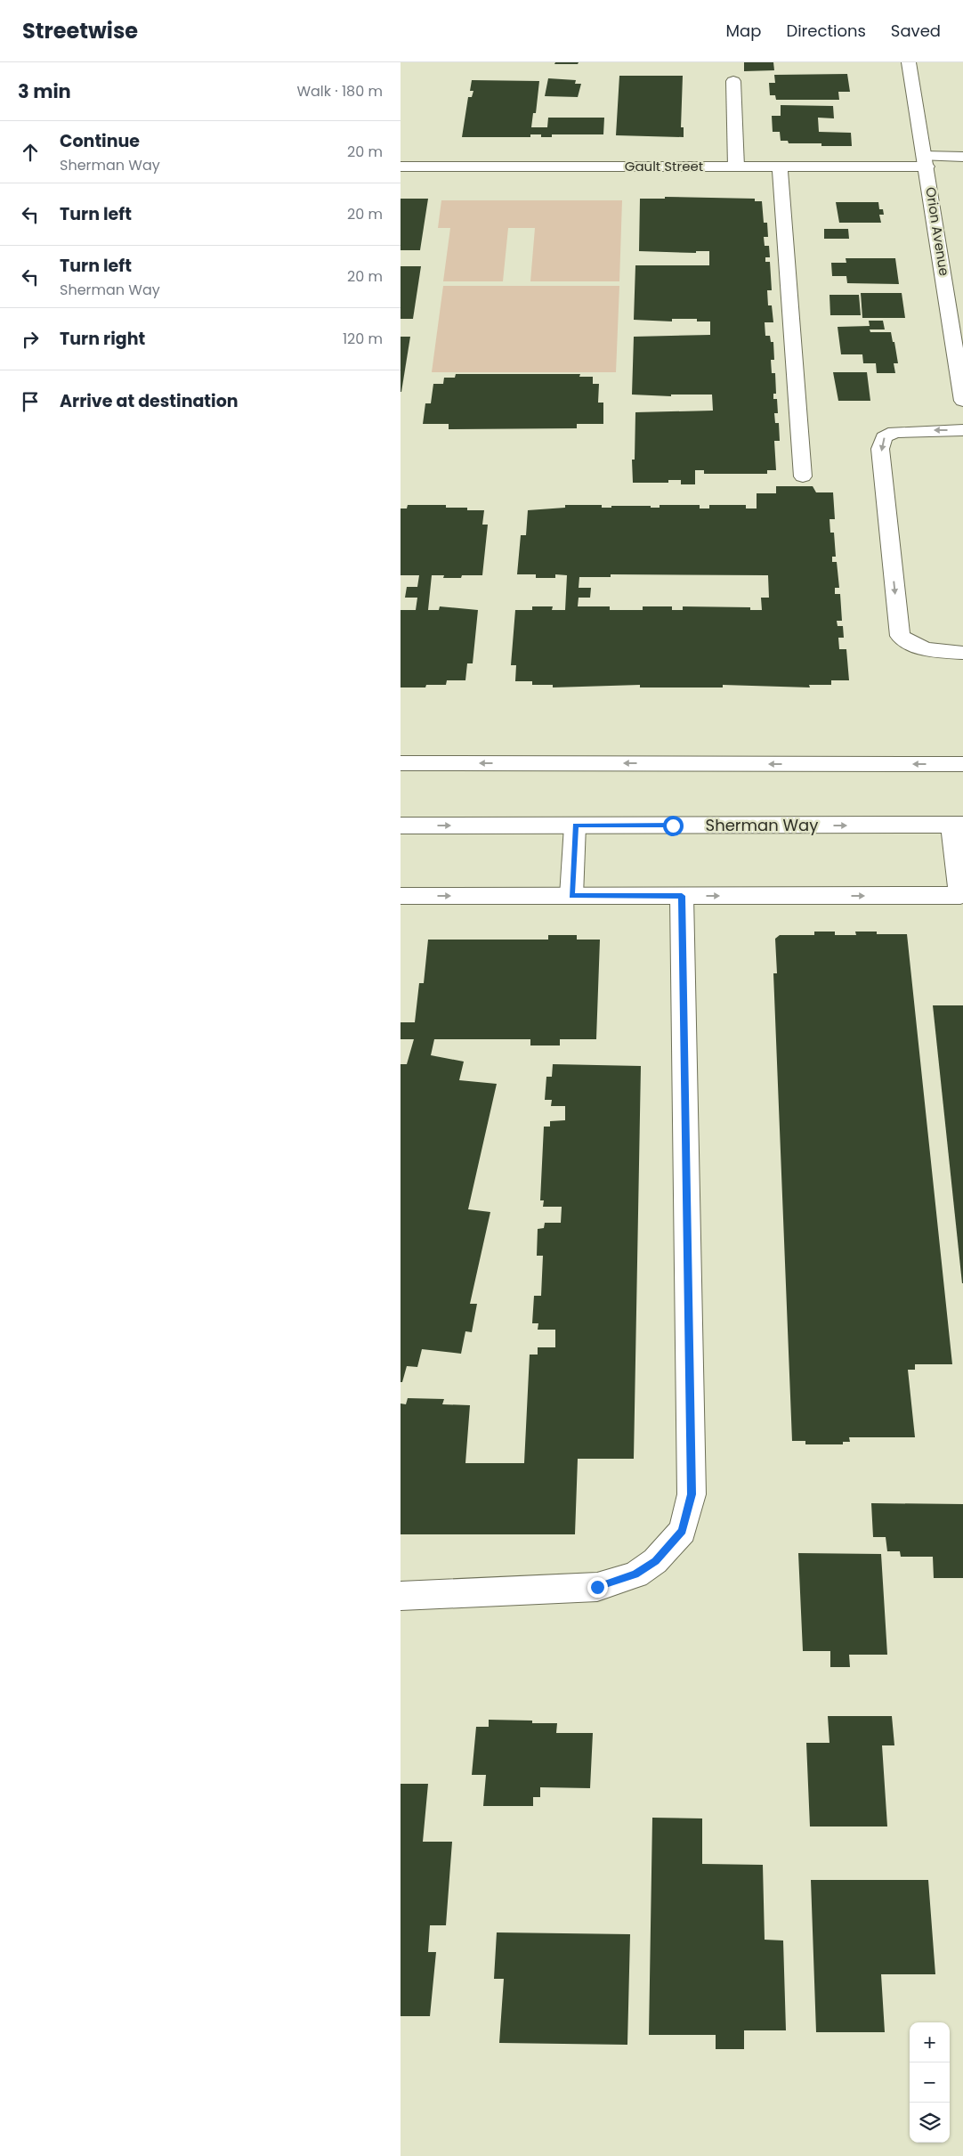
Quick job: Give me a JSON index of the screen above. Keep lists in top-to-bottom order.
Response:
{
  "streets": {
    "street": ["Gault Street", "Orion Avenue", "Sherman Way"]
  },
  "crossings": [
    ["Gault Street", "Orion Avenue"]
  ],
  "page": {
    "header": "Streetwise",
    "nav": ["Map", "Directions", "Saved"],
    "heading": ["3 min", "Walk · 180 m"],
    "list": [
      ["Continue", "Sherman Way", "20 m"],
      ["Turn left", "20 m"],
      ["Turn left", "Sherman Way", "20 m"],
      ["Turn right", "120 m"],
      "Arrive at destination"
    ],
    "map_buttons": ["+", "−"]
  }
}
